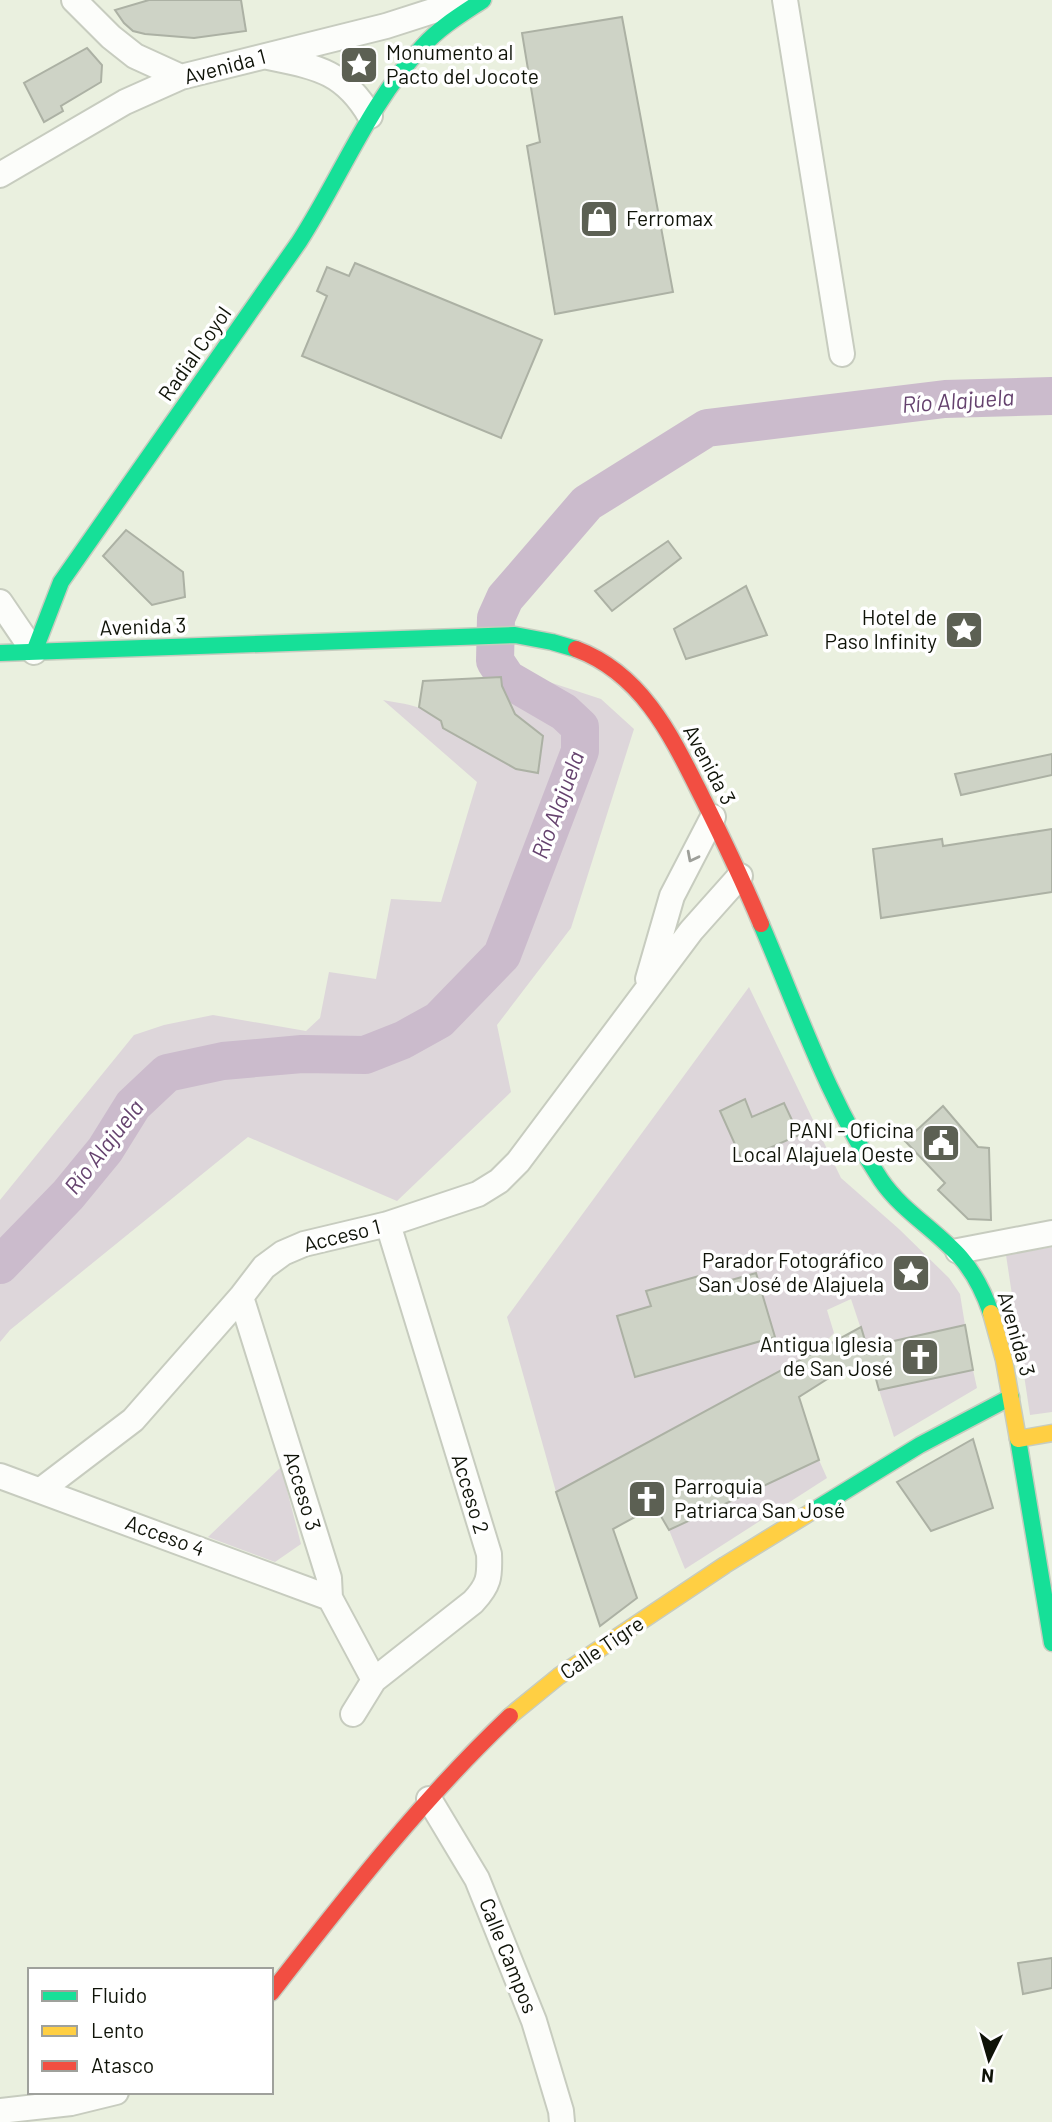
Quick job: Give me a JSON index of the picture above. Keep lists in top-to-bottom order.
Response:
{
  "streets": {
    "street": [
      "Avenida 1",
      "Radial Coyol",
      "Avenida 3",
      "Acceso 1",
      "Acceso 3",
      "Acceso 2",
      "Acceso 4",
      "Calle Tigre",
      "Calle Campos"
    ]
  },
  "crossings": [
    ["Avenida 1", "Radial Coyol"],
    ["Radial Coyol", "Avenida 3"],
    ["Avenida 3", "Acceso 1"],
    ["Avenida 3", "Calle Tigre"],
    ["Acceso 1", "Acceso 3"],
    ["Acceso 1", "Acceso 2"],
    ["Acceso 1", "Acceso 4"],
    ["Acceso 3", "Acceso 2"],
    ["Acceso 3", "Acceso 4"],
    ["Calle Tigre", "Calle Campos"]
  ],
  "water": ["Río Alajuela"],
  "places": {
    "place": ["Monumento al Pacto del Jocote", "Hotel de Paso Infinity", "Parador Fotográfico San José de Alajuela"],
    "shop": ["Ferromax"],
    "public building": ["PANI - Oficina Local Alajuela Oeste"],
    "church": ["Antigua Iglesia de San José", "Parroquia Patriarca San José"]
  },
  "legend": ["Fluido", "Lento", "Atasco"],
  "north": "bottom"
}
